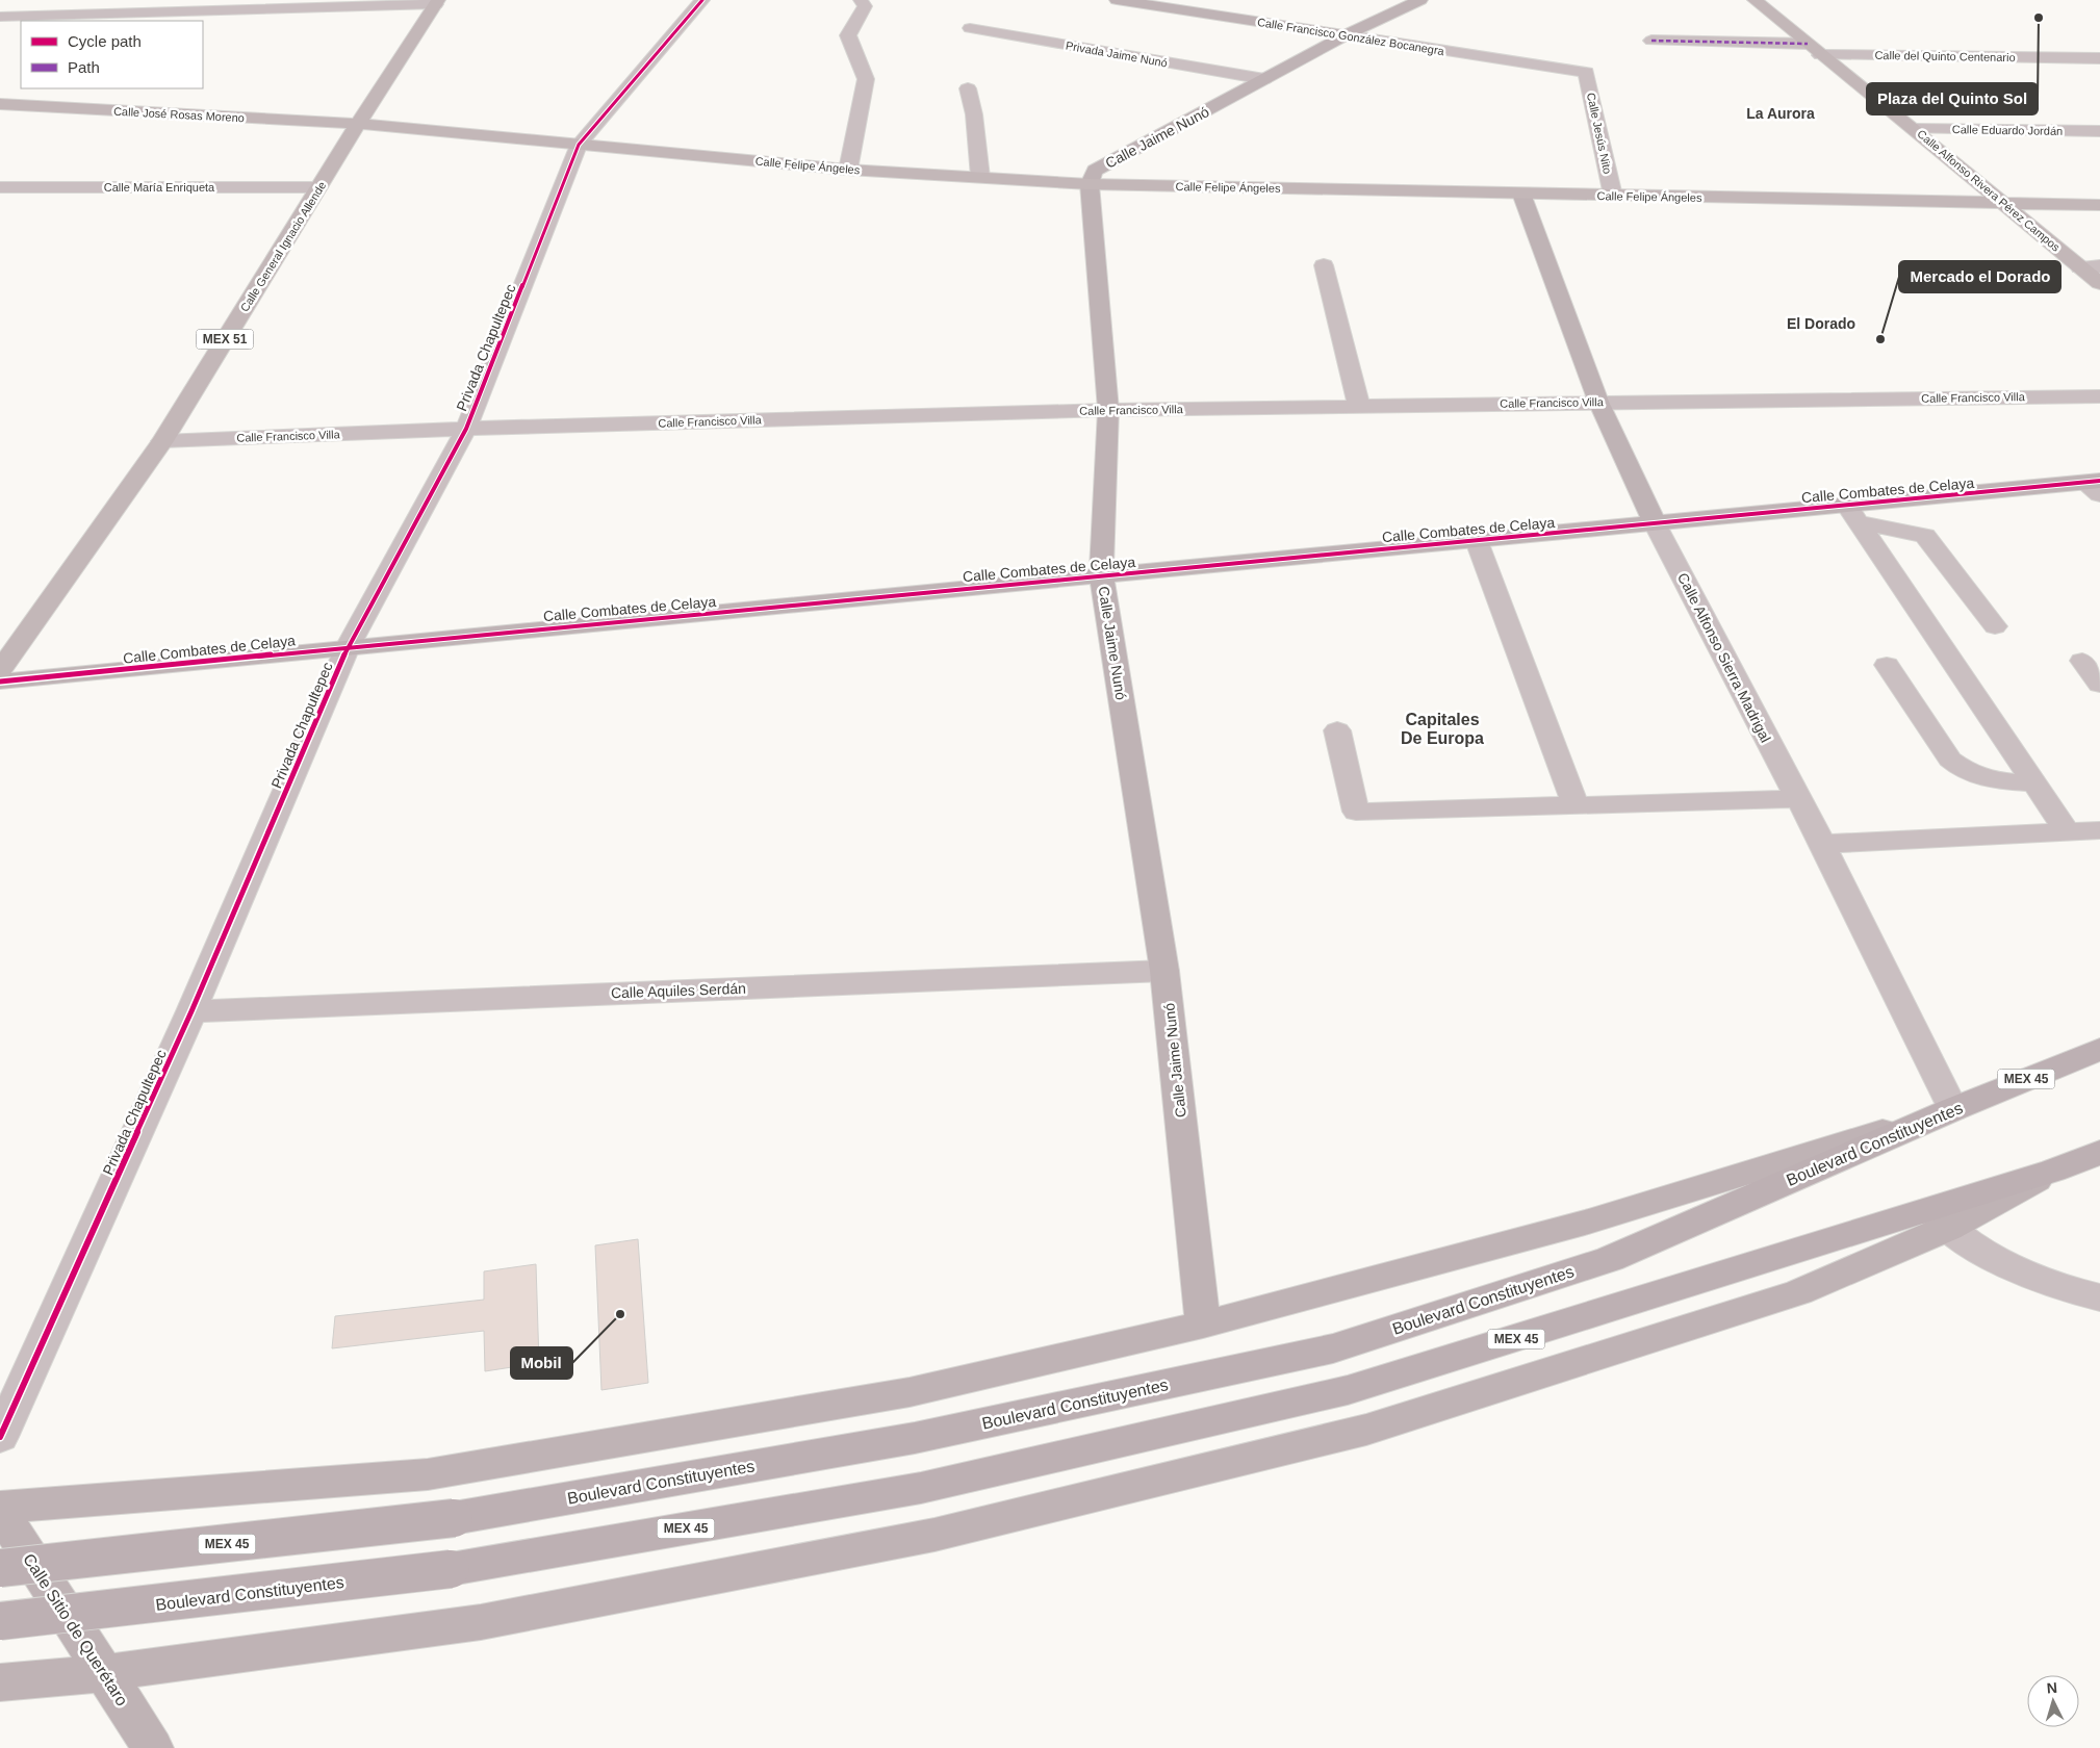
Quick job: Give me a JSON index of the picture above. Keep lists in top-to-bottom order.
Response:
{
  "streets": {
    "highway": ["MEX 45", "Boulevard Constituyentes"],
    "main road": [
      "Calle Francisco González Bocanegra",
      "Calle José Rosas Moreno",
      "Calle Jaime Nunó",
      "Calle Felipe Ángeles",
      "Calle Alfonso Rivera Pérez Campos",
      "Calle General Ignacio Allende",
      "MEX 51",
      "Calle Combates de Celaya",
      "Calle Alfonso Sierra Madrigal",
      "Calle Sitio de Querétaro"
    ],
    "street": [
      "Privada Jaime Nunó",
      "Calle del Quinto Centenario",
      "Calle Eduardo Jordán",
      "Calle Jesús Nito",
      "Calle María Enriqueta",
      "Privada Chapultepec",
      "Calle Francisco Villa",
      "Calle Aquiles Serdán"
    ]
  },
  "crossings": [
    ["Calle Francisco González Bocanegra", "Calle Jesús Nito"],
    ["Calle Francisco González Bocanegra", "Calle Jaime Nunó"],
    ["Privada Jaime Nunó", "Calle Jaime Nunó"],
    ["Calle del Quinto Centenario", "Calle Alfonso Rivera Pérez Campos"],
    ["Calle José Rosas Moreno", "Calle Felipe Ángeles"],
    ["Calle José Rosas Moreno", "Calle General Ignacio Allende"],
    ["Calle Eduardo Jordán", "Calle Alfonso Rivera Pérez Campos"],
    ["Calle Jesús Nito", "Calle Felipe Ángeles"],
    ["Calle Jaime Nunó", "Calle Felipe Ángeles"],
    ["Calle Jaime Nunó", "Calle Francisco Villa"],
    ["Calle Jaime Nunó", "Calle Combates de Celaya"],
    ["Calle Jaime Nunó", "Calle Aquiles Serdán"],
    ["Calle Felipe Ángeles", "Calle Alfonso Rivera Pérez Campos"],
    ["Calle Felipe Ángeles", "Calle General Ignacio Allende"],
    ["Calle Felipe Ángeles", "Privada Chapultepec"],
    ["Calle Felipe Ángeles", "Calle Alfonso Sierra Madrigal"],
    ["Calle María Enriqueta", "Calle General Ignacio Allende"],
    ["Calle General Ignacio Allende", "Calle Francisco Villa"],
    ["Privada Chapultepec", "Calle Francisco Villa"],
    ["Privada Chapultepec", "Calle Combates de Celaya"],
    ["Privada Chapultepec", "Calle Aquiles Serdán"],
    ["Calle Francisco Villa", "Calle Alfonso Sierra Madrigal"],
    ["Calle Combates de Celaya", "Calle Alfonso Sierra Madrigal"],
    ["Calle Alfonso Sierra Madrigal", "Boulevard Constituyentes"]
  ],
  "districts": ["La Aurora", "El Dorado", "Capitales De Europa"],
  "places": ["Plaza del Quinto Sol", "Mercado el Dorado", "Mobil"],
  "legend": ["Cycle path", "Path"],
  "north": "top"
}
